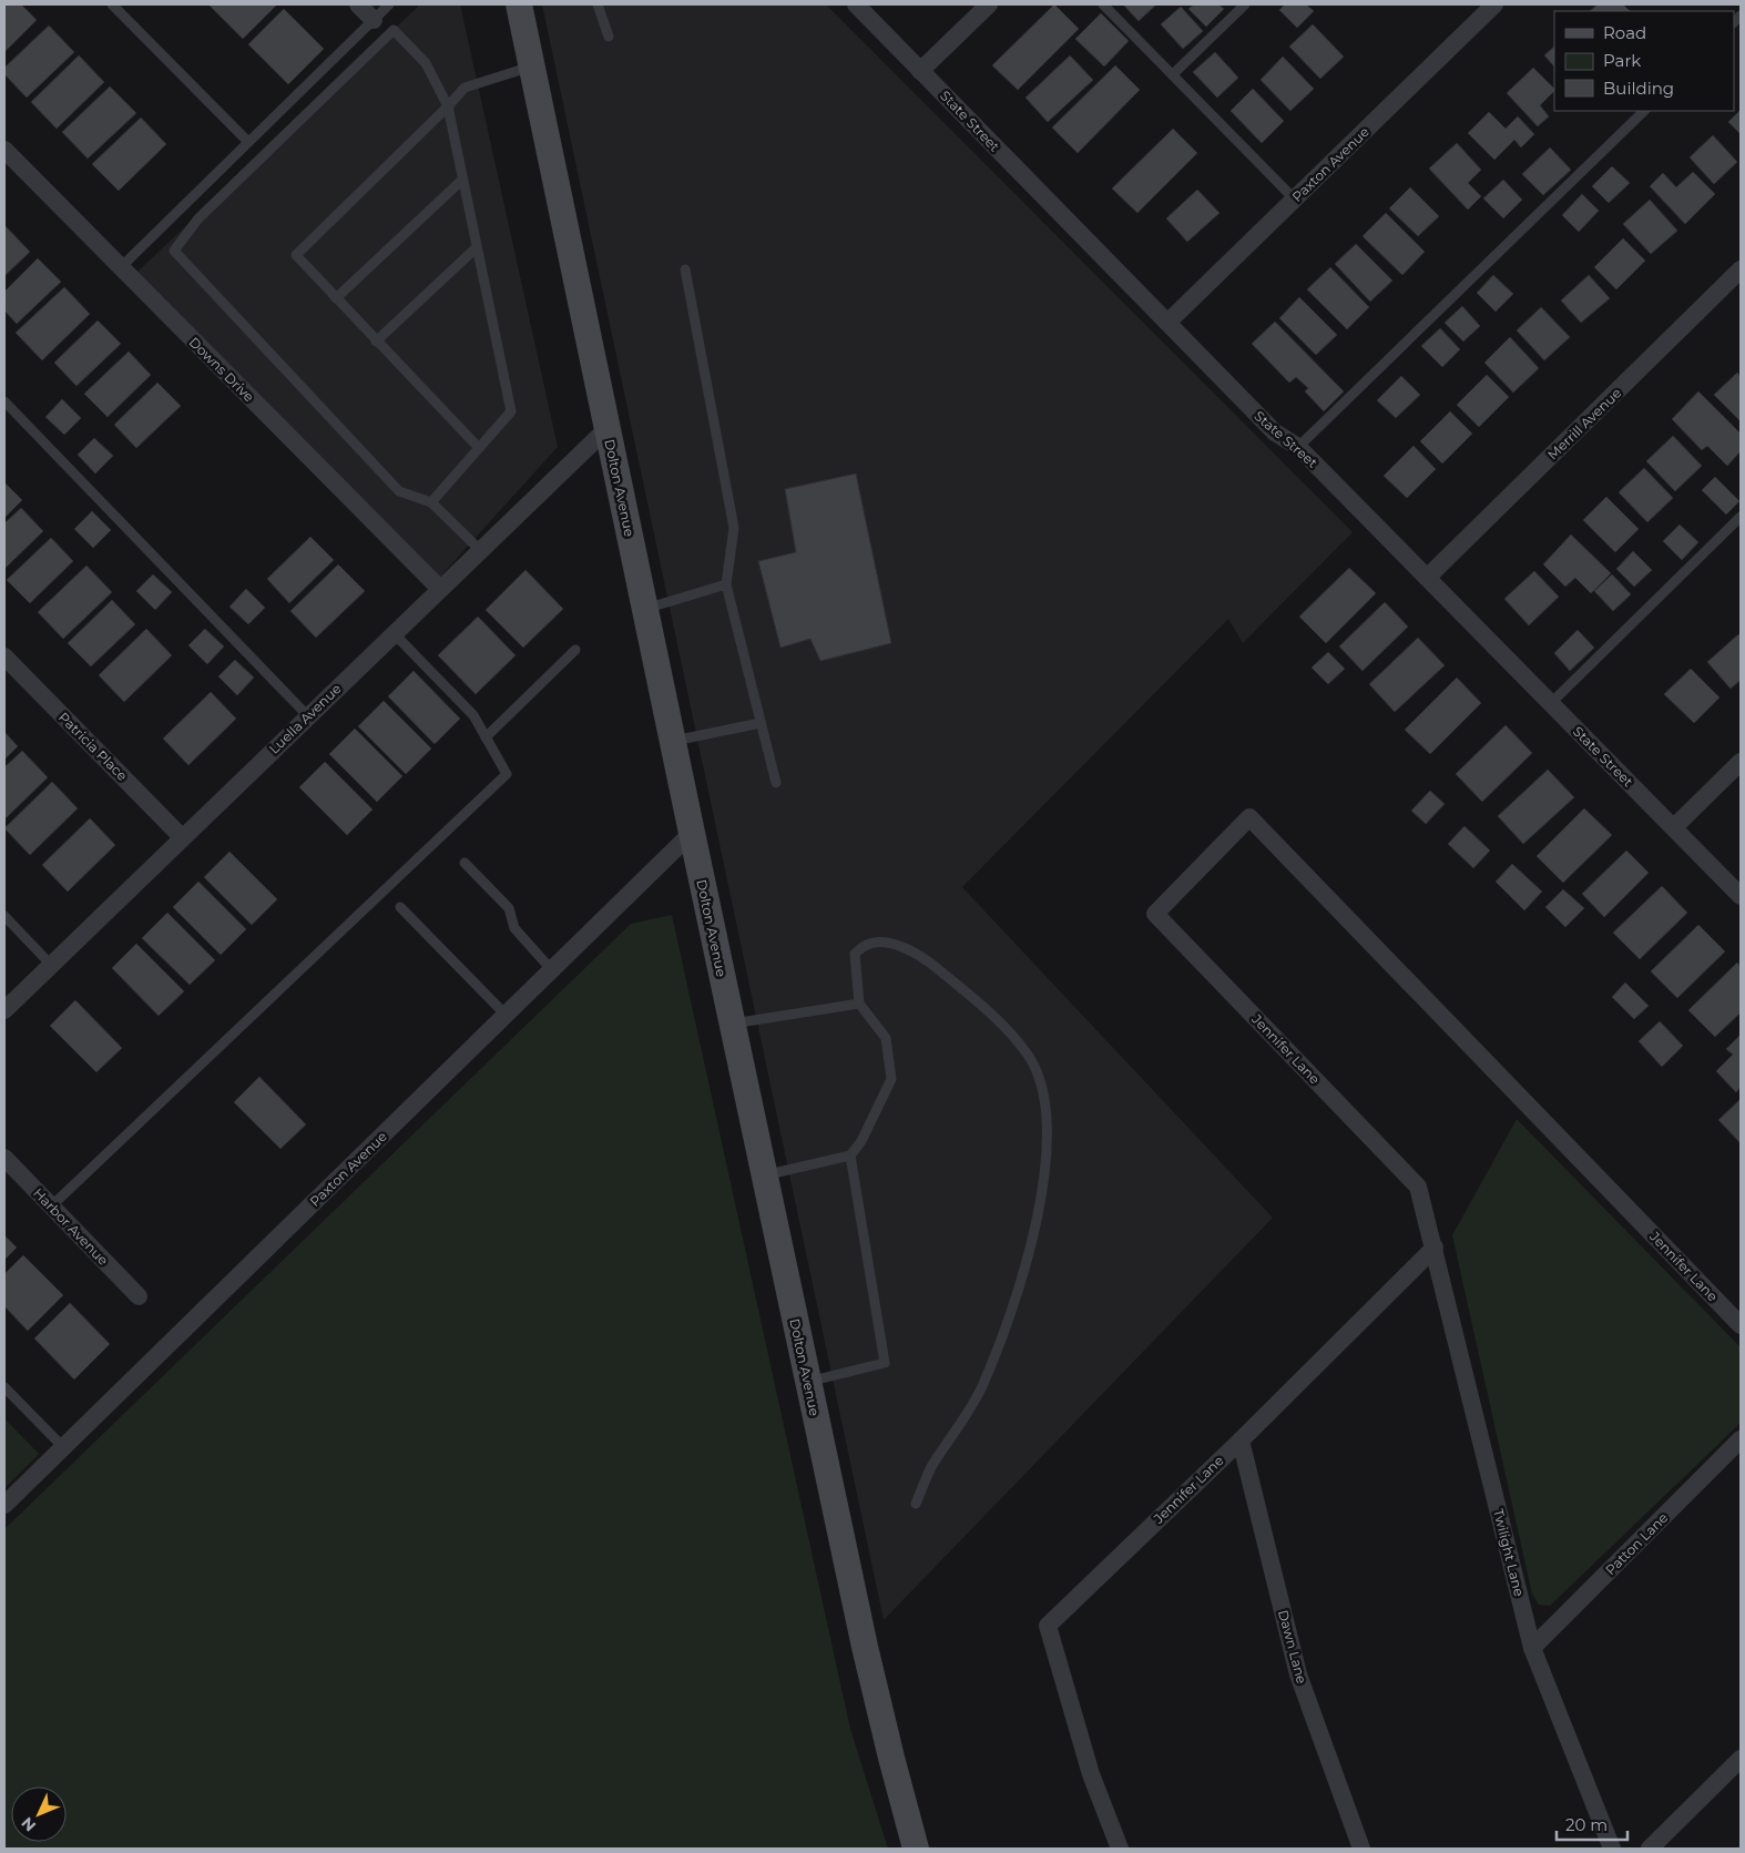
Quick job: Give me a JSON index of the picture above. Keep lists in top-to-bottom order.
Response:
{
  "streets": {
    "street": [
      "State Street",
      "Paxton Avenue",
      "Downs Drive",
      "Merrill Avenue",
      "Dolton Avenue",
      "Luella Avenue",
      "Patricia Place",
      "Jennifer Lane",
      "Harbor Avenue",
      "Patton Lane",
      "Twilight Lane",
      "Dawn Lane"
    ]
  },
  "crossings": [
    ["State Street", "Paxton Avenue"],
    ["State Street", "Merrill Avenue"],
    ["Paxton Avenue", "Dolton Avenue"],
    ["Downs Drive", "Luella Avenue"],
    ["Dolton Avenue", "Luella Avenue"],
    ["Luella Avenue", "Patricia Place"],
    ["Jennifer Lane", "Twilight Lane"],
    ["Jennifer Lane", "Dawn Lane"],
    ["Patton Lane", "Twilight Lane"]
  ],
  "legend": ["Road", "Park", "Building"],
  "scale_bar": "20 m",
  "north": "bottom left"
}
